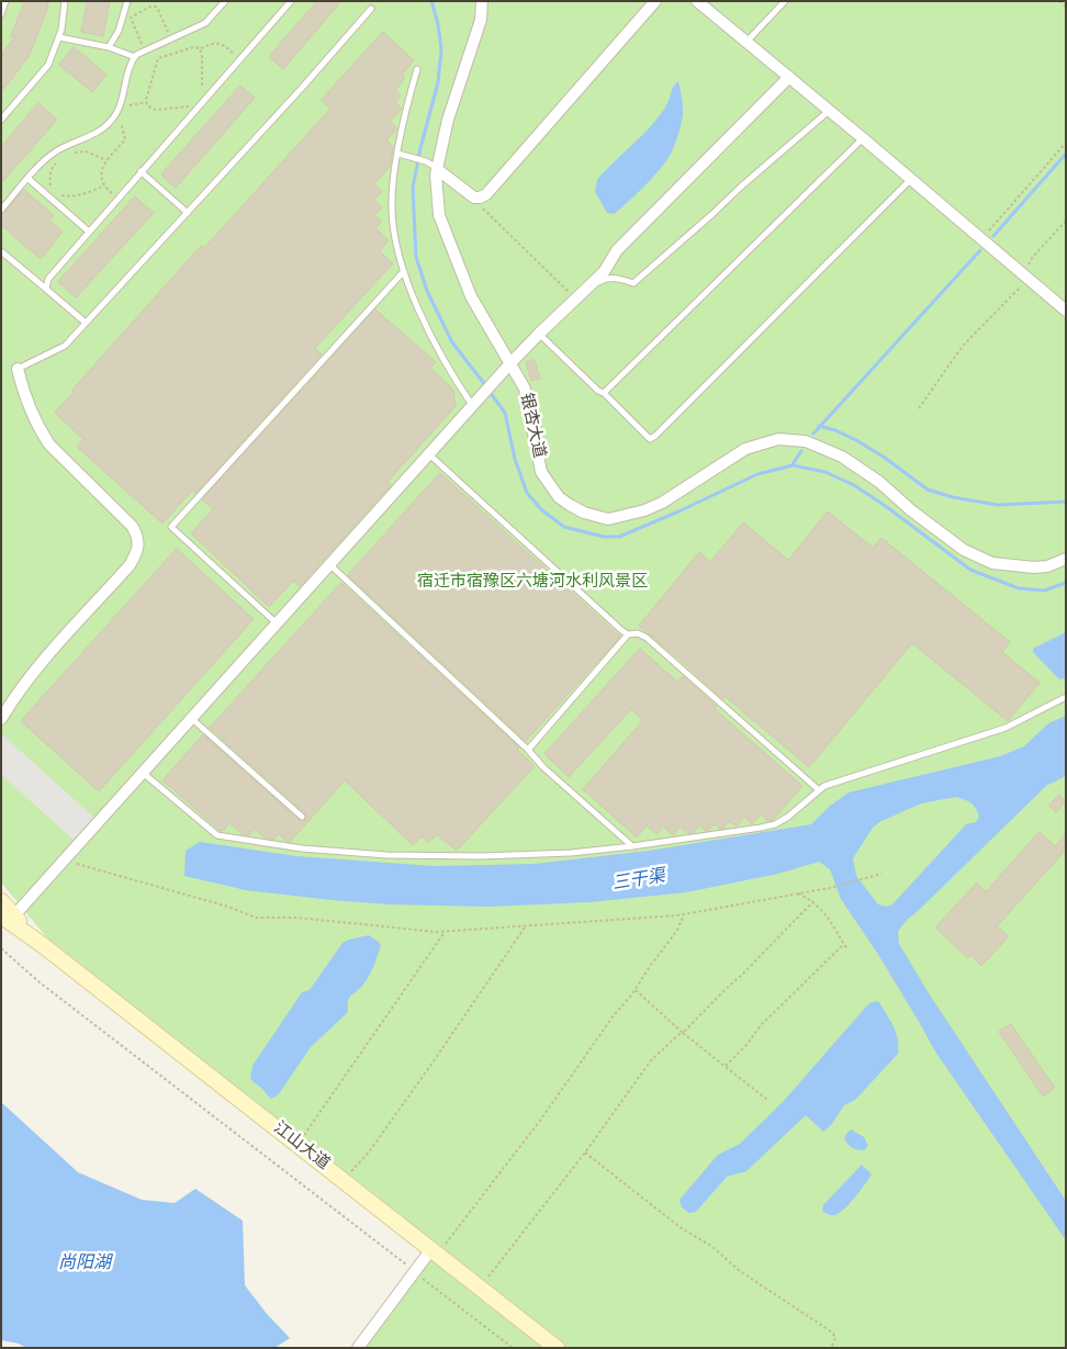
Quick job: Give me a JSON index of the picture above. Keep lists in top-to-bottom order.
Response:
{
  "streets": {
    "main road": ["江山大道"],
    "street": ["银杏大道"]
  },
  "water": ["三干渠", "尚阳湖"],
  "parks": ["宿迁市宿豫区六塘河水利风景区"]
}
